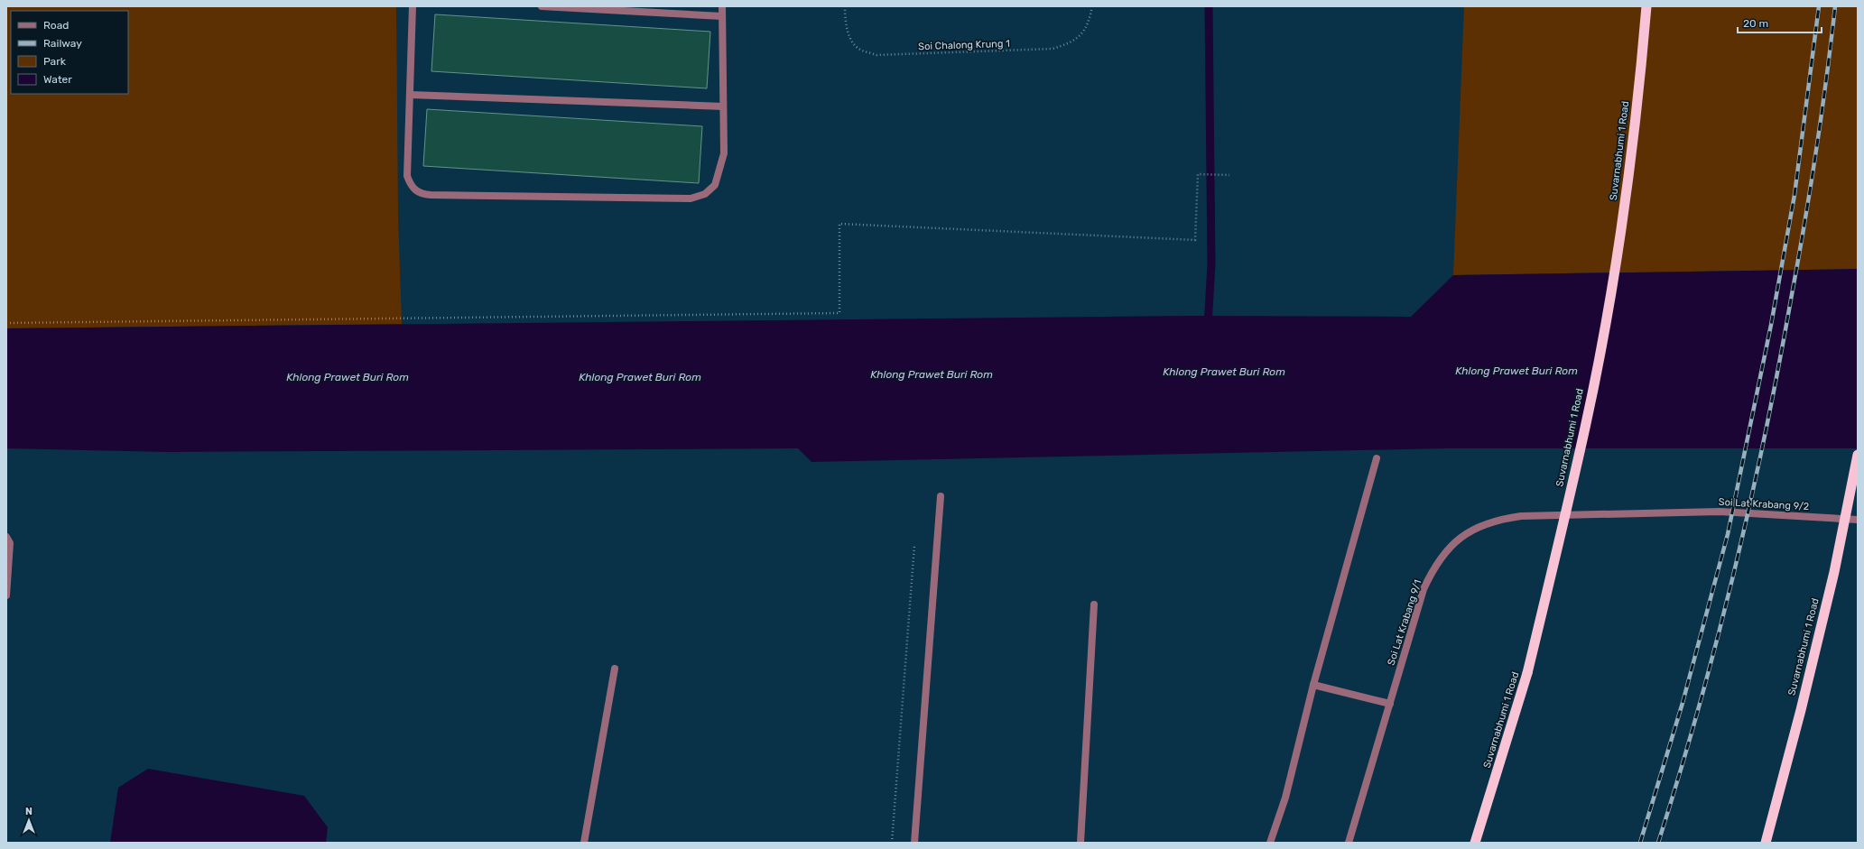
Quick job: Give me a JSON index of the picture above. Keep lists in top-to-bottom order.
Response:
{
  "streets": {
    "highway": ["Suvarnabhumi 1 Road"],
    "street": ["Soi Lat Krabang 9/2", "Soi Lat Krabang 9/1"],
    "path": ["Soi Chalong Krung 1"]
  },
  "crossings": [
    ["Soi Lat Krabang 9/2", "Soi Lat Krabang 9/1"]
  ],
  "water": ["Khlong Prawet Buri Rom"],
  "legend": [
    "Road",
    "Railway",
    "Park",
    "Water"
  ],
  "scale_bar": "20 m",
  "north": "top"
}
